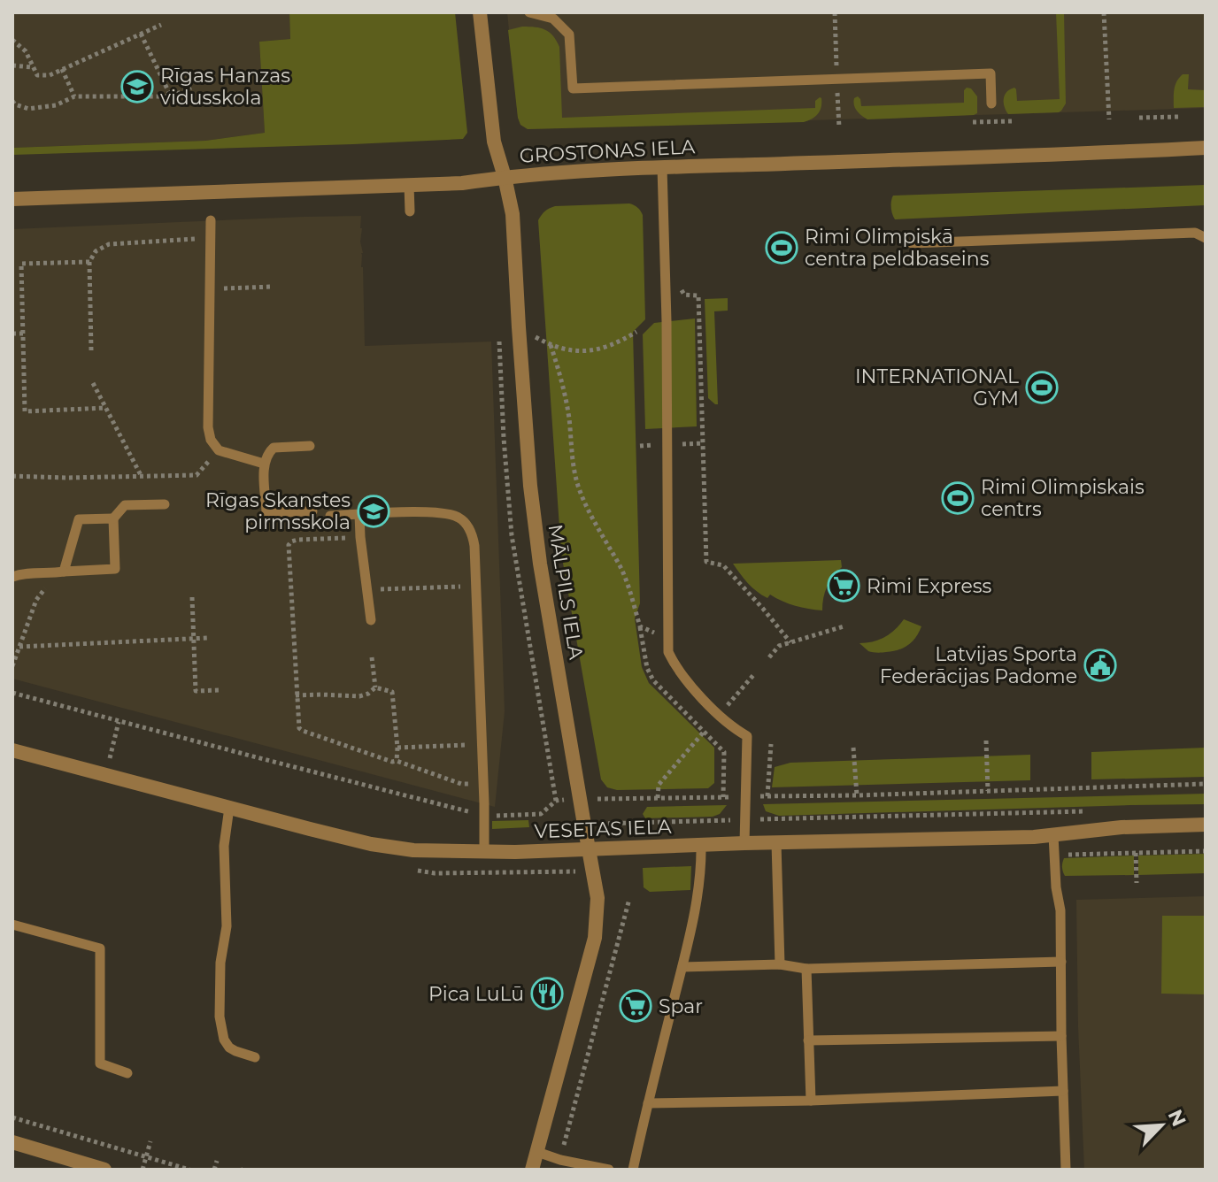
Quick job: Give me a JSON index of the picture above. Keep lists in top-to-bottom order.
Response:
{
  "streets": {
    "street": ["GROSTONAS IELA", "MĀLPILS IELA", "VESETAS IELA"]
  },
  "crossings": [
    ["GROSTONAS IELA", "MĀLPILS IELA"],
    ["MĀLPILS IELA", "VESETAS IELA"]
  ],
  "places": {
    "school or university": ["Rīgas Hanzas vidusskola", "Rīgas Skanstes pirmsskola"],
    "sports": ["Rimi Olimpiskā centra peldbaseins", "INTERNATIONAL GYM", "Rimi Olimpiskais centrs"],
    "supermarket": ["Rimi Express", "Spar"],
    "public building": ["Latvijas Sporta Federācijas Padome"],
    "restaurant": ["Pica LuLū"]
  },
  "north": "top right"
}
